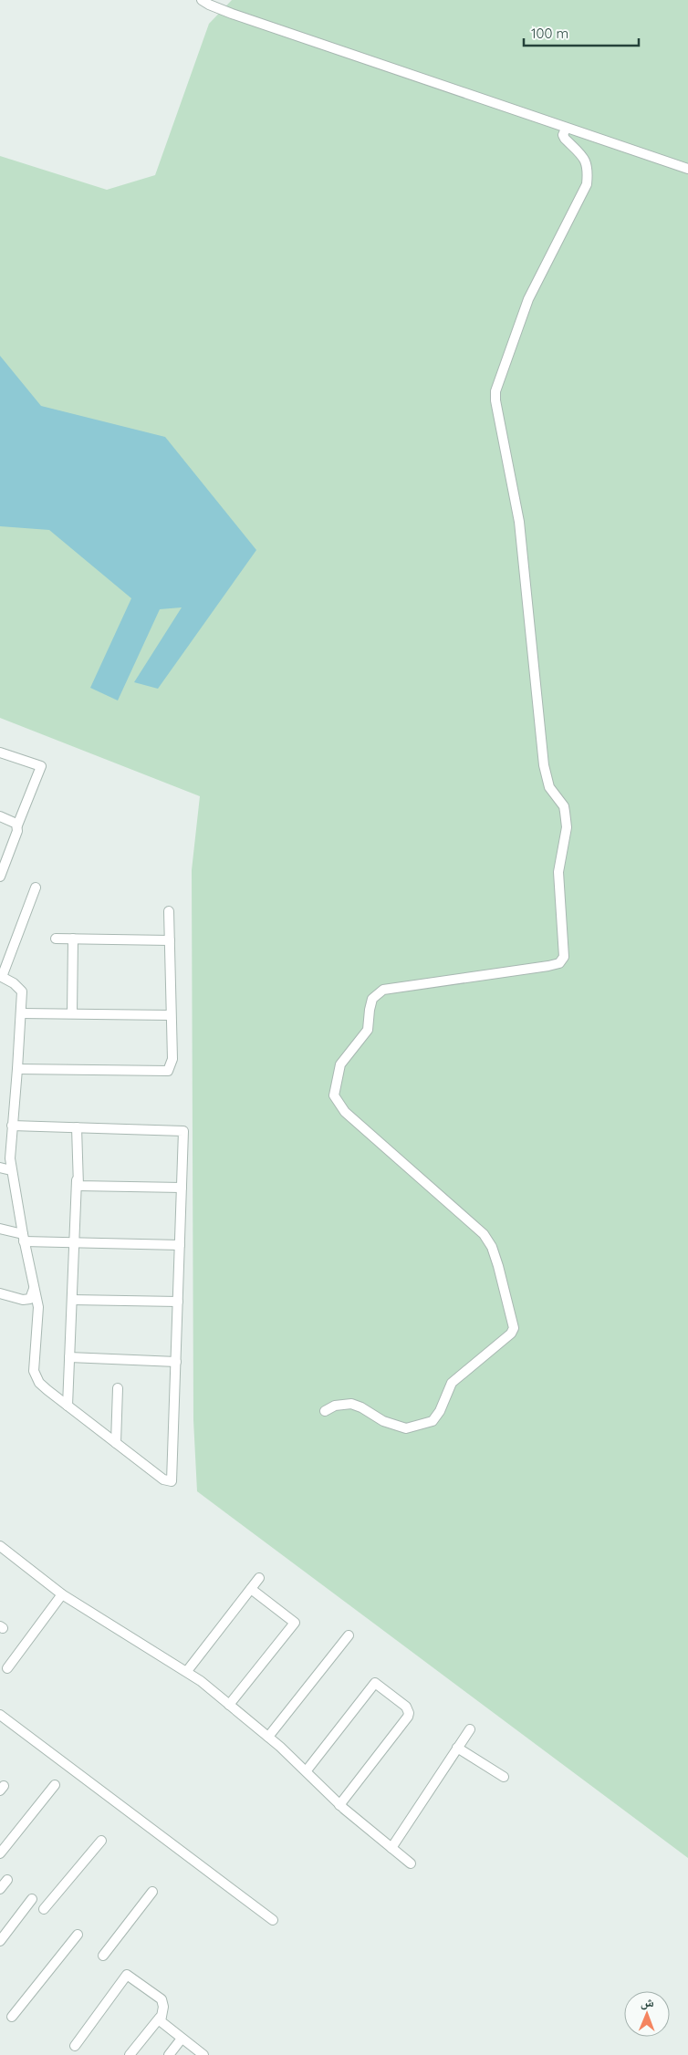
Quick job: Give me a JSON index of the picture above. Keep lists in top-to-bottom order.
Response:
{
  "scale_bar": "100 m",
  "north": "top"
}
